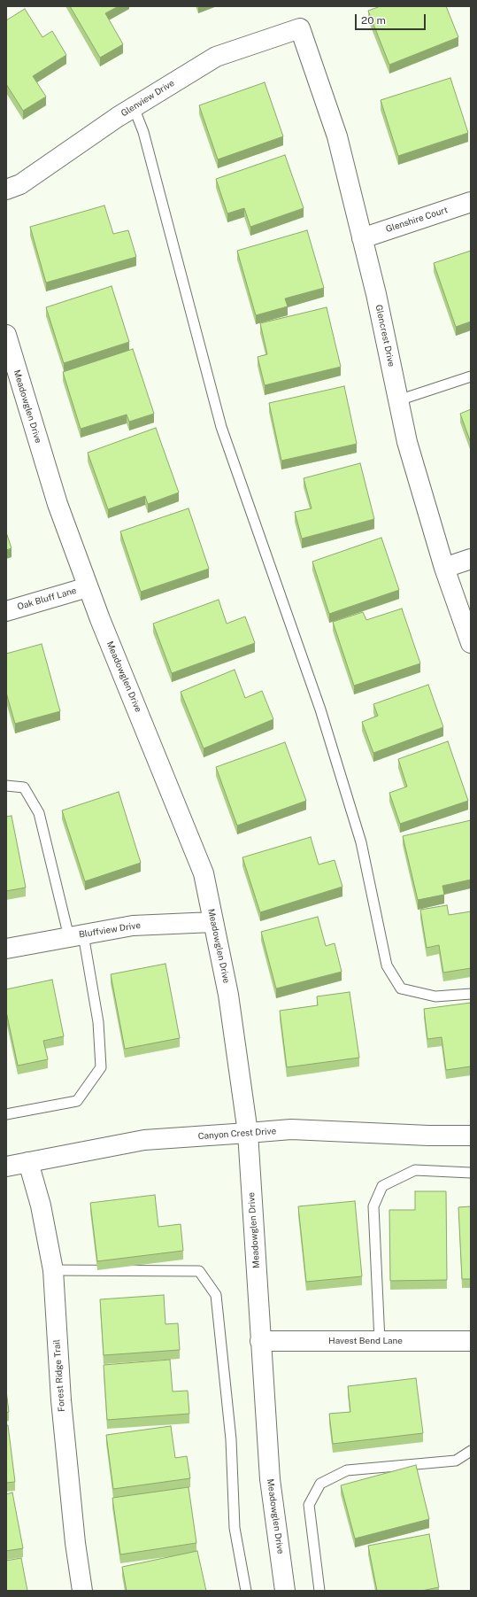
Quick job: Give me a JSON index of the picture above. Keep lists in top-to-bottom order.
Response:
{
  "streets": {
    "street": [
      "Glenview Drive",
      "Glenshire Court",
      "Glencrest Drive",
      "Meadowglen Drive",
      "Oak Bluff Lane",
      "Bluffview Drive",
      "Canyon Crest Drive",
      "Havest Bend Lane",
      "Forest Ridge Trail"
    ]
  },
  "crossings": [
    ["Glenview Drive", "Glencrest Drive"],
    ["Glenshire Court", "Glencrest Drive"],
    ["Meadowglen Drive", "Oak Bluff Lane"],
    ["Meadowglen Drive", "Bluffview Drive"],
    ["Meadowglen Drive", "Canyon Crest Drive"],
    ["Meadowglen Drive", "Havest Bend Lane"],
    ["Canyon Crest Drive", "Forest Ridge Trail"]
  ],
  "scale_bar": "20 m"
}
